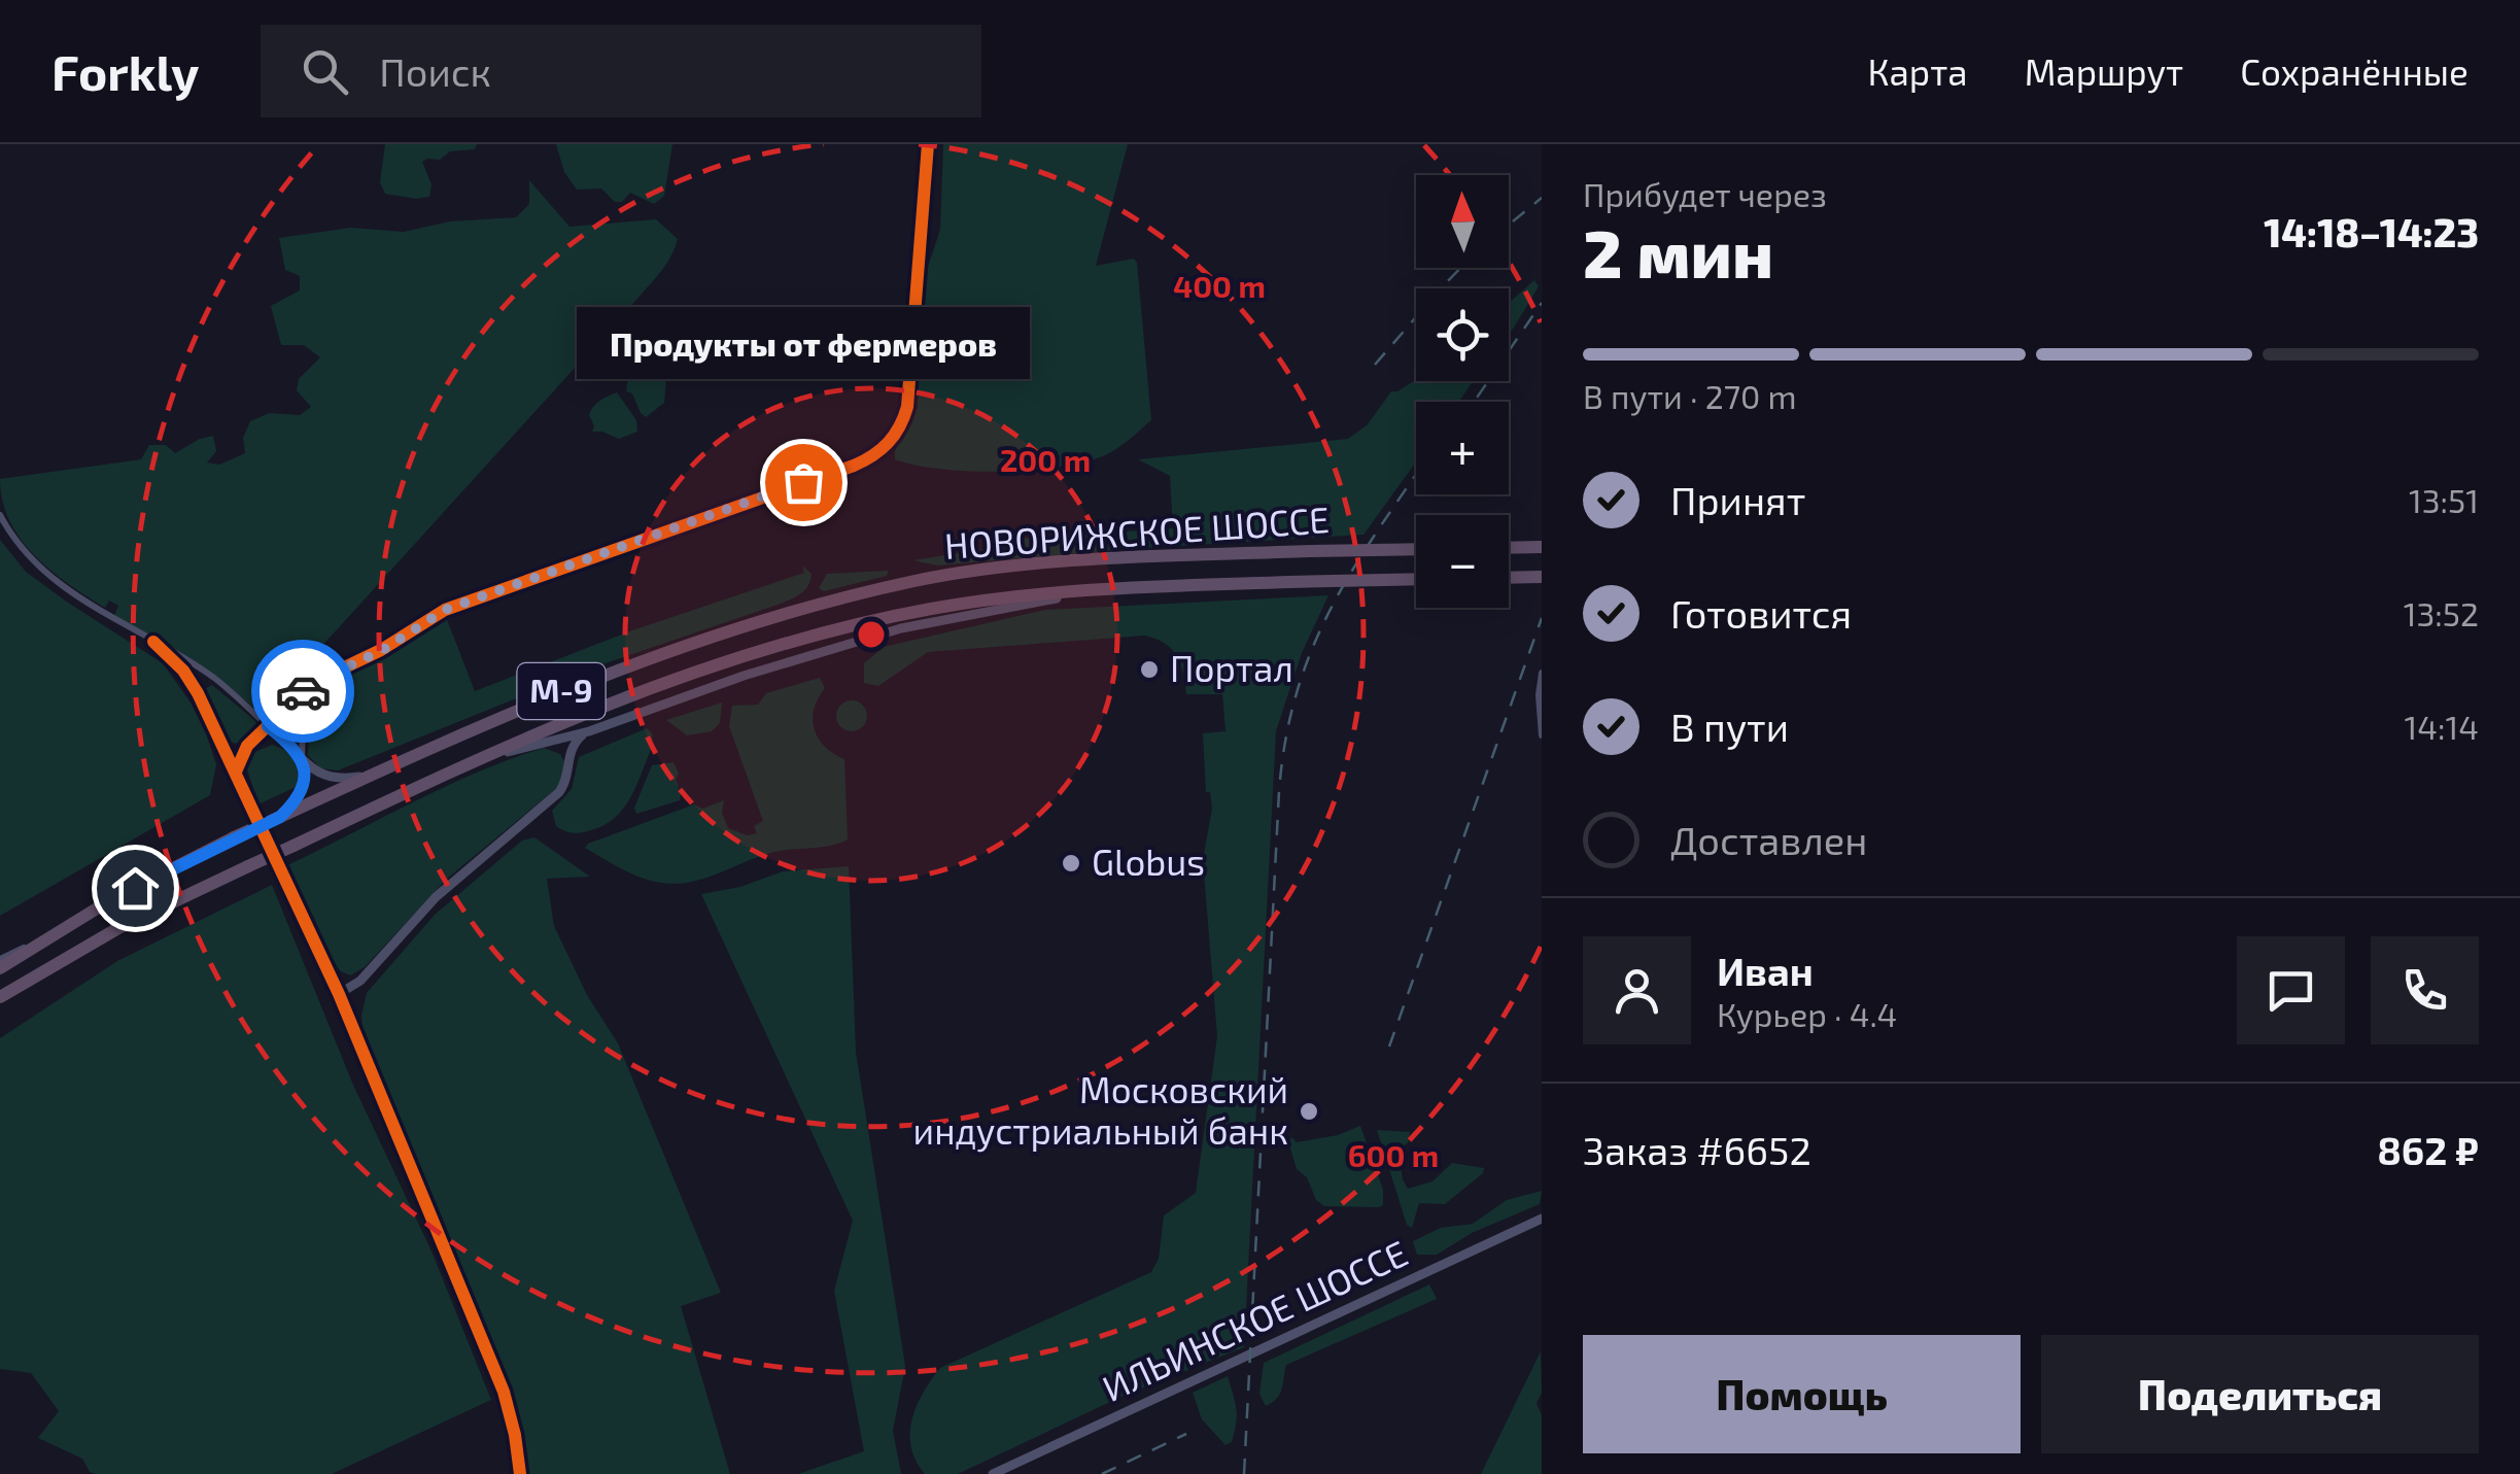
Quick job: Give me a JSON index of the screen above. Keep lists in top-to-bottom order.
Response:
{
  "streets": {
    "highway": ["НОВОРИЖСКОЕ ШОССЕ", "М-9"],
    "main road": ["ИЛЬИНСКОЕ ШОССЕ"]
  },
  "crossings": [
    ["НОВОРИЖСКОЕ ШОССЕ", "М-9"]
  ],
  "places": [
    "Продукты от фермеров",
    "Портал",
    "Globus",
    "Московский индустриальный банк"
  ],
  "north": "top",
  "page": {
    "header": "Forkly",
    "search": "Поиск",
    "nav": ["Карта", "Маршрут", "Сохранённые"],
    "heading": ["2 мин", "Прибудет через", "14:18–14:23"],
    "panel": [
      "Иван",
      "Курьер · 4.4",
      "Заказ #6652",
      "862 ₽"
    ],
    "map_buttons": ["+", "−"],
    "bubble": "Продукты от фермеров",
    "bar": "В пути · 270 m",
    "list": [
      ["Принят", "13:51"],
      ["Готовится", "13:52"],
      ["В пути", "14:14"],
      "Доставлен"
    ],
    "buttons": ["Помощь", "Поделиться"]
  },
  "rings": ["400 m", "200 m", "600 m"]
}
